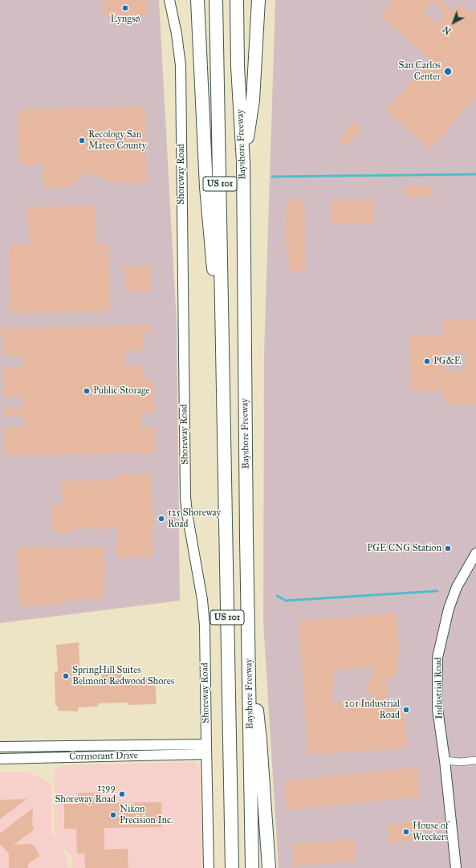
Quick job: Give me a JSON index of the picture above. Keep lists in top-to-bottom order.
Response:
{
  "streets": {
    "highway": ["Bayshore Freeway", "US 101"],
    "street": ["Shoreway Road", "Industrial Road", "Cormorant Drive"]
  },
  "crossings": [
    ["Shoreway Road", "Cormorant Drive"]
  ],
  "places": [
    "Lyngsø",
    "San Carlos Center",
    "Recology San Mateo County",
    "PG&E",
    "Public Storage",
    "125 Shoreway Road",
    "PGE CNG Station",
    "SpringHill Suites Belmont Redwood Shores",
    "201 Industrial Road",
    "1399 Shoreway Road",
    "Nikon Precision Inc.",
    "House of Wreckers"
  ],
  "north": "bottom left"
}
